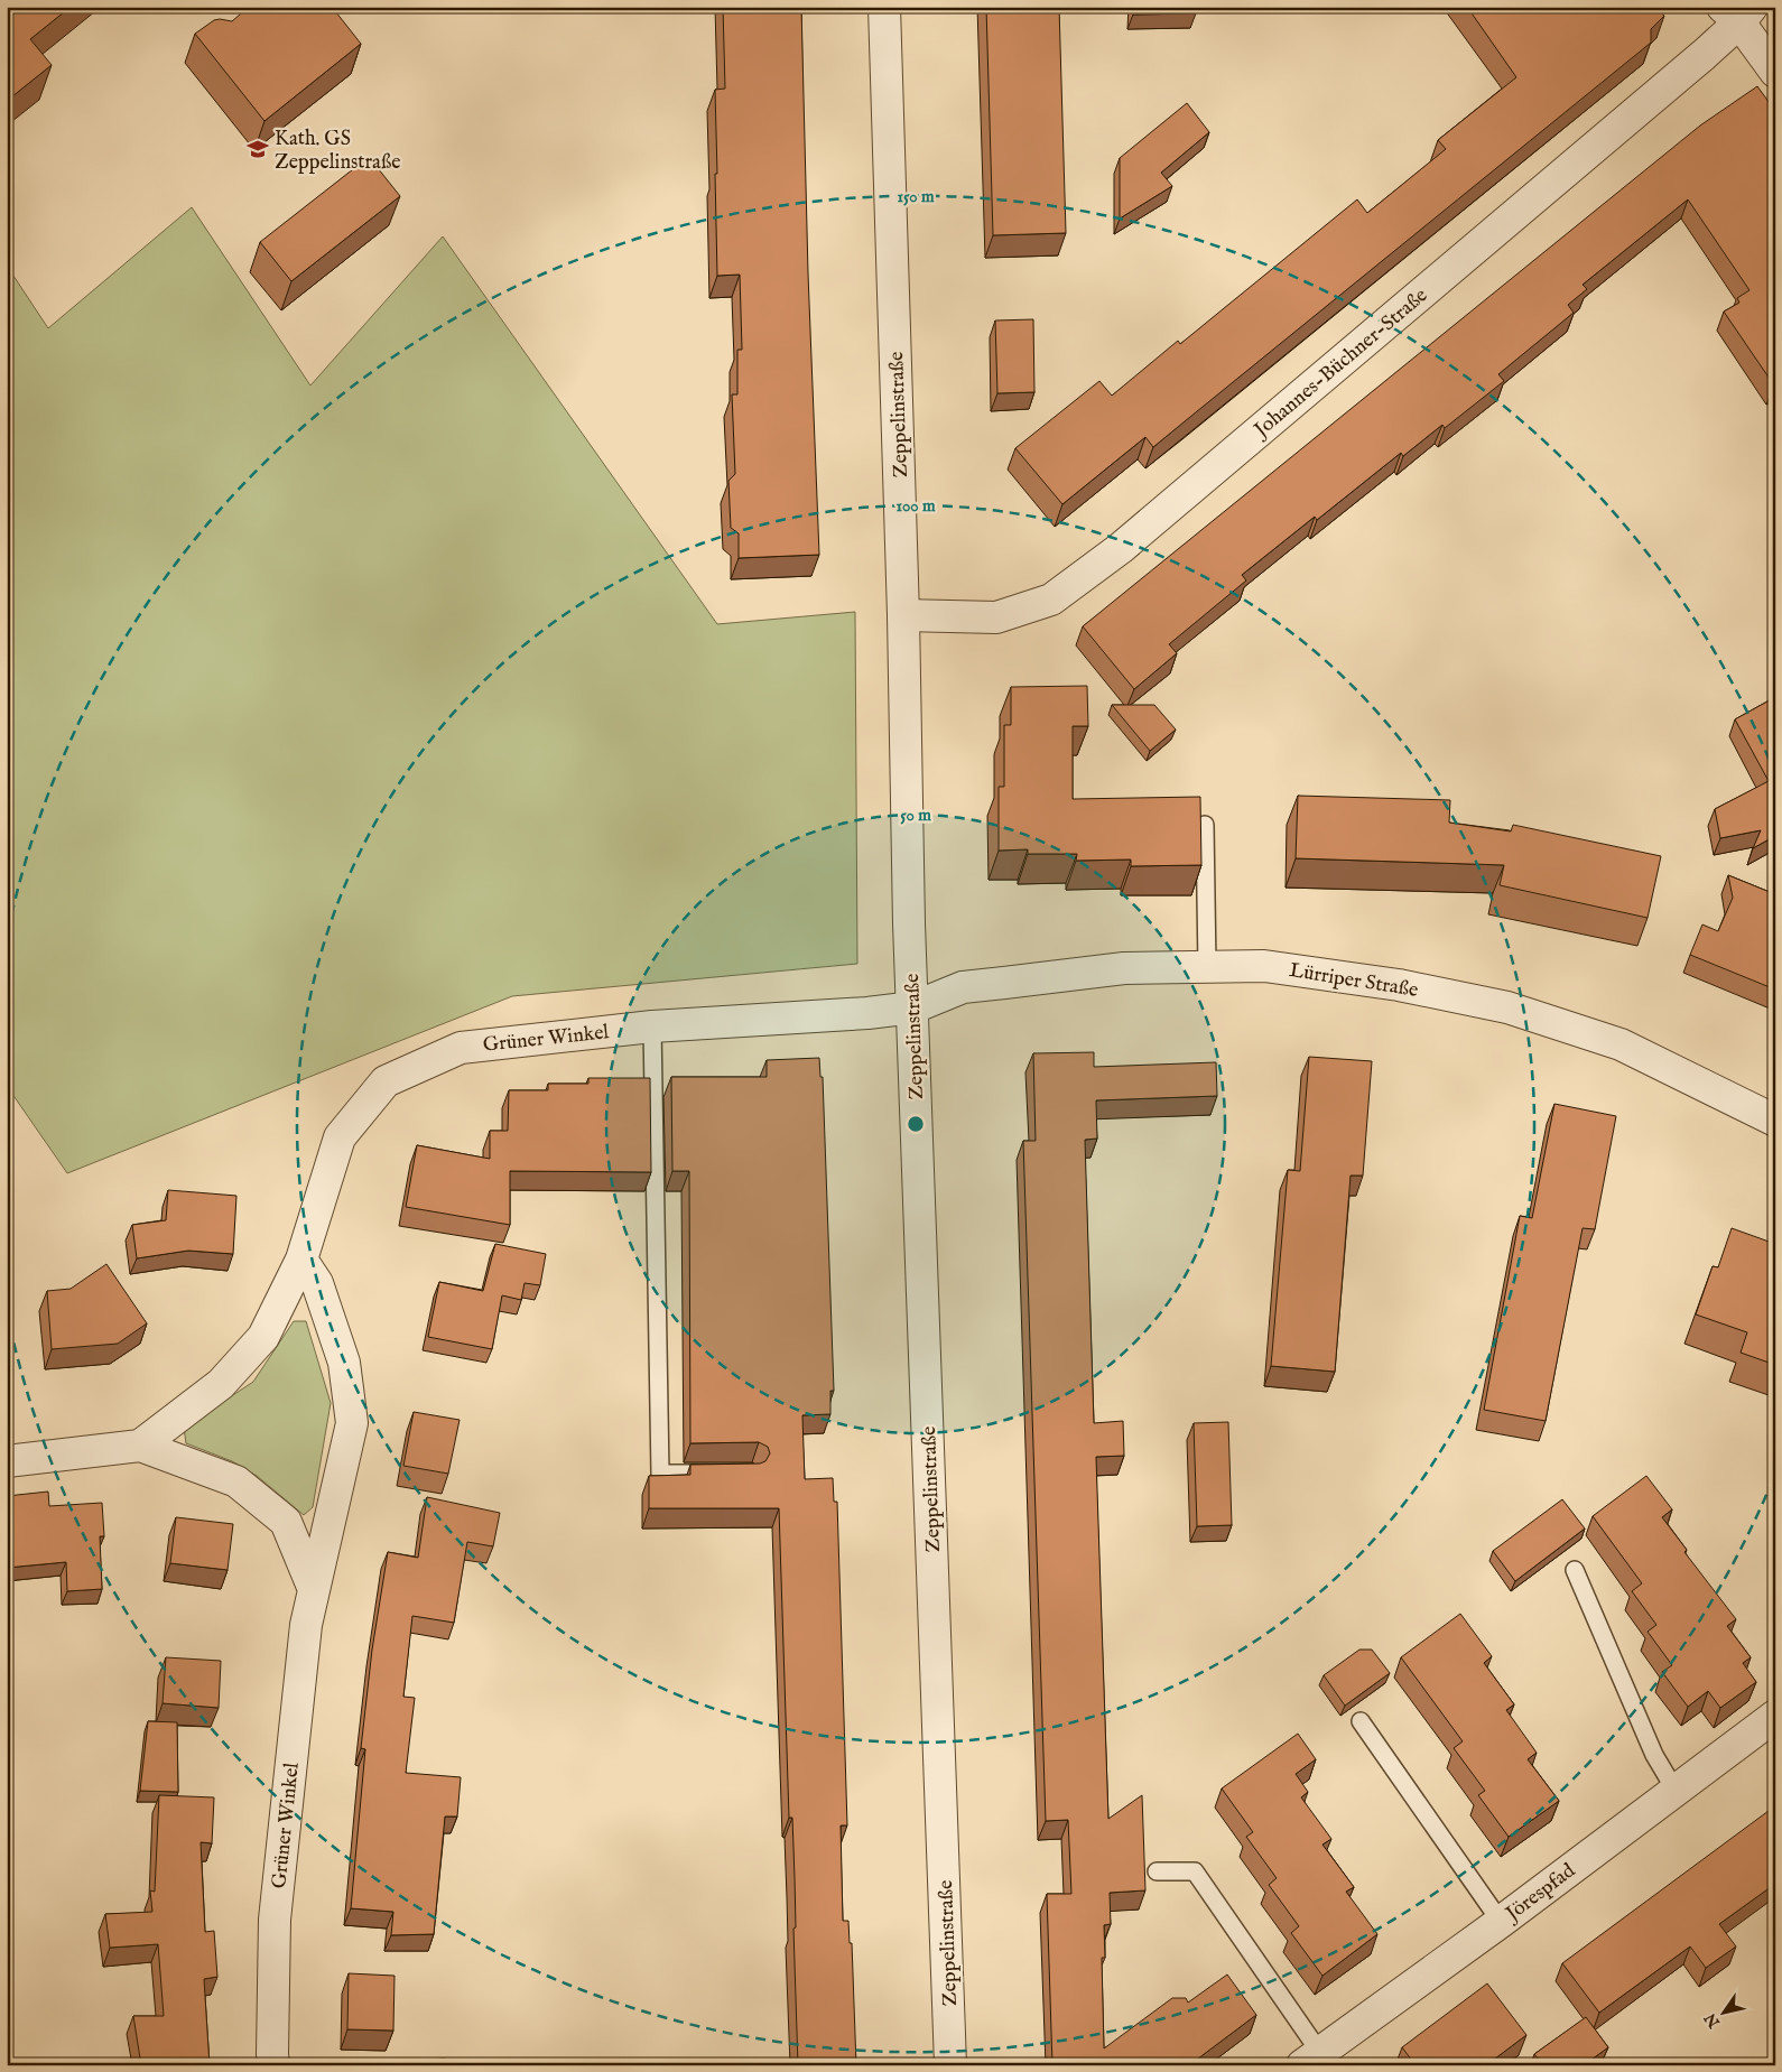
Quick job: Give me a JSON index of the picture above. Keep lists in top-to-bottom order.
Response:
{
  "streets": {
    "street": [
      "Johannes-Büchner-Straße",
      "Zeppelinstraße",
      "Lürriper Straße",
      "Grüner Winkel",
      "Jörespfad"
    ]
  },
  "crossings": [
    ["Johannes-Büchner-Straße", "Zeppelinstraße"],
    ["Zeppelinstraße", "Lürriper Straße"],
    ["Zeppelinstraße", "Grüner Winkel"],
    ["Lürriper Straße", "Grüner Winkel"]
  ],
  "places": {
    "school or university": ["Kath. GS Zeppelinstraße"]
  },
  "north": "bottom left",
  "rings": ["150 m", "100 m", "50 m"]
}
